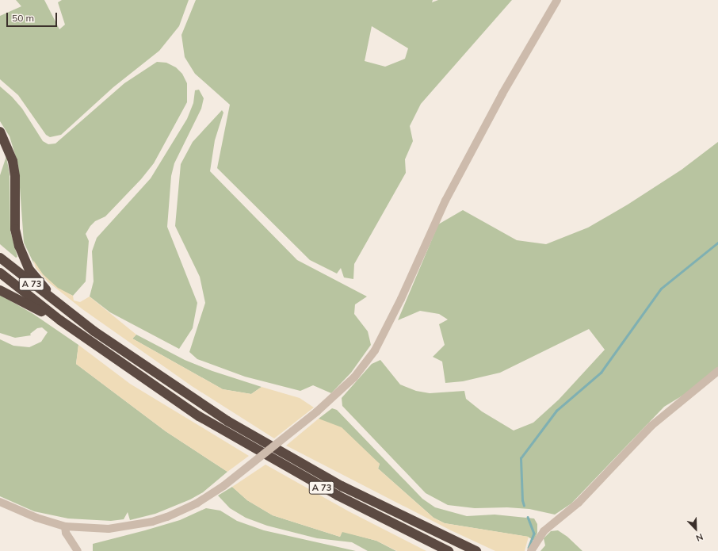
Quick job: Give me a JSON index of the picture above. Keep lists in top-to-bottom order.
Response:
{
  "streets": {
    "highway": ["A 73"]
  },
  "scale_bar": "50 m",
  "north": "bottom right"
}
